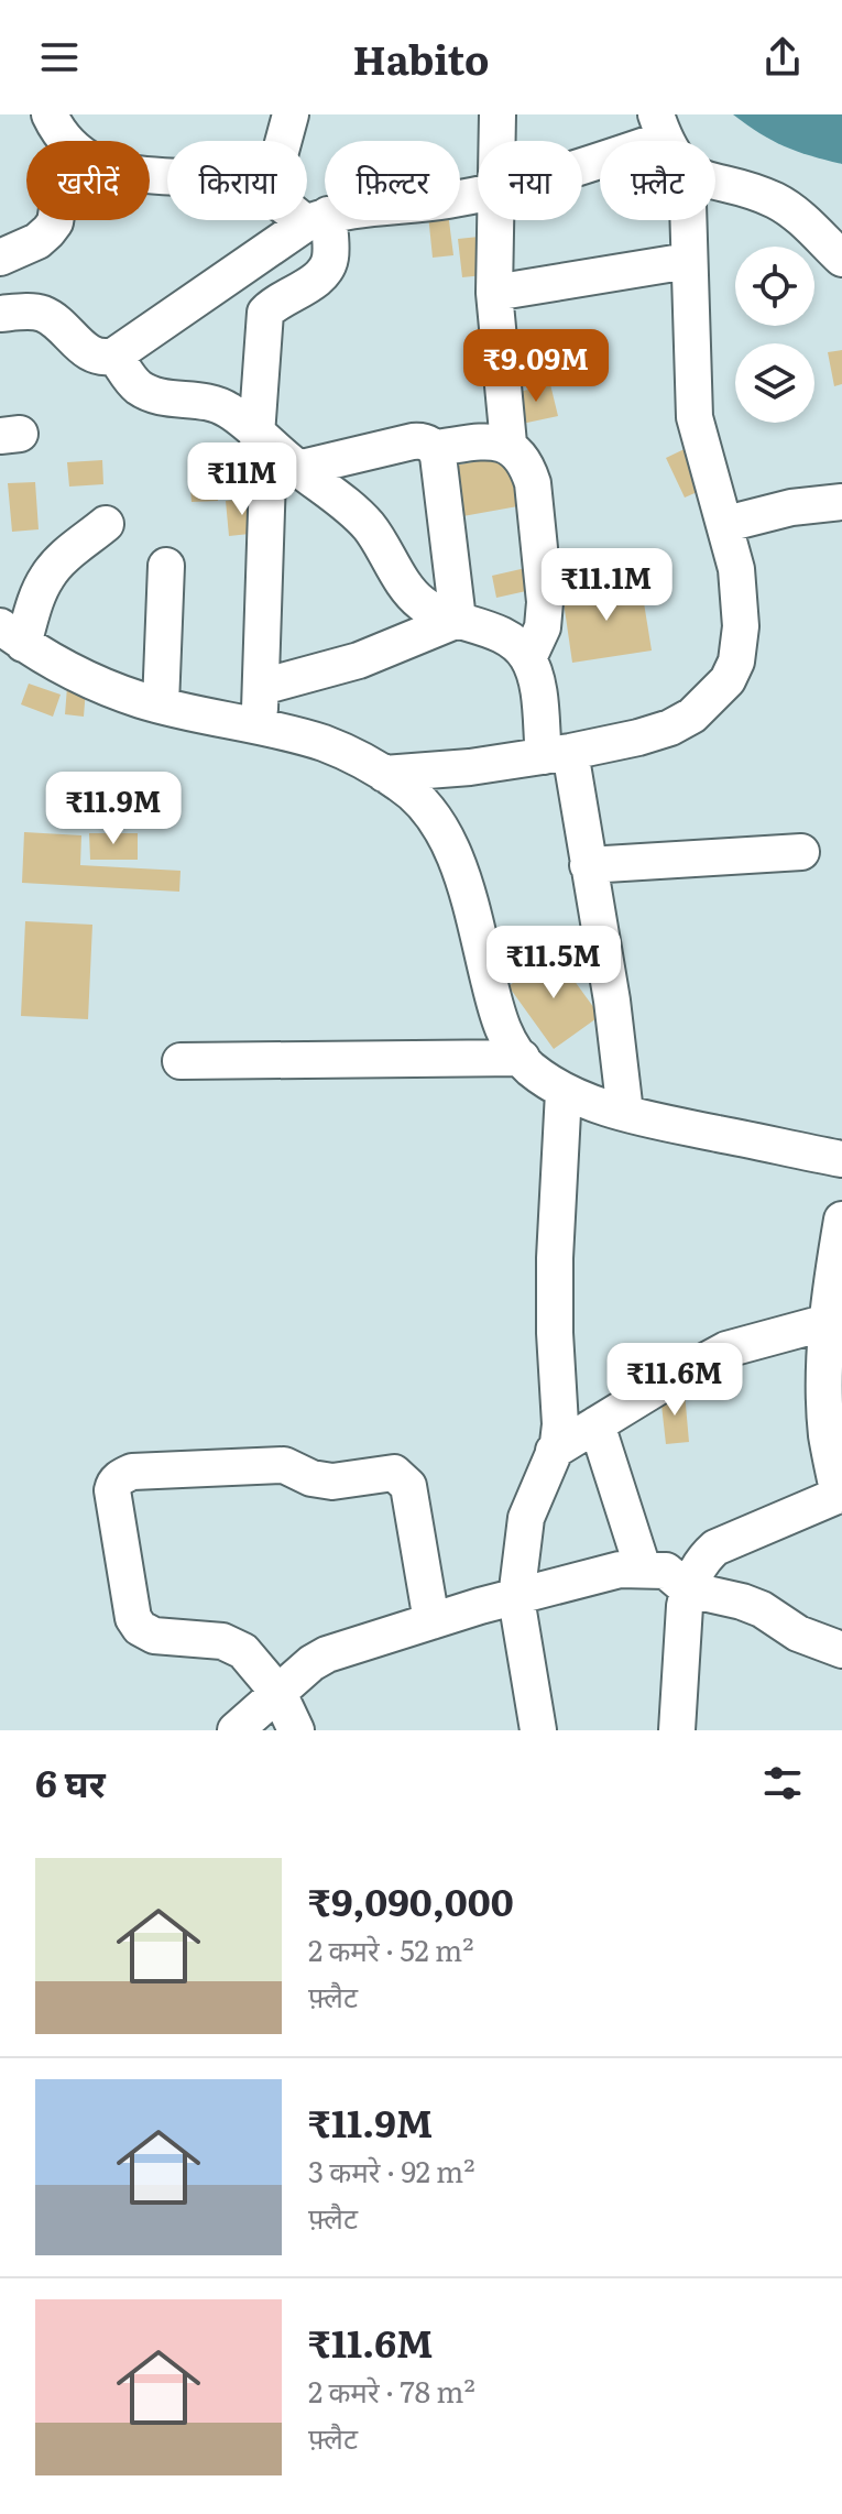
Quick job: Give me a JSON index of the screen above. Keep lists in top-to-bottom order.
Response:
{
  "page": {
    "header": "Habito",
    "chip": [
      "खरीदें",
      "किराया",
      "फ़िल्टर",
      "नया",
      "फ़्लैट"
    ],
    "price": [
      "₹9.09M",
      "₹11M",
      "₹11.1M",
      "₹11.9M",
      "₹11.5M",
      "₹11.6M"
    ],
    "heading": "6 घर",
    "list": [
      {
        "name": "₹9,090,000",
        "note": "2 कमरे · 52 m² · फ़्लैट"
      },
      {
        "name": "₹11.9M",
        "note": "3 कमरे · 92 m² · फ़्लैट"
      },
      {
        "name": "₹11.6M",
        "note": "2 कमरे · 78 m² · फ़्लैट"
      }
    ]
  }
}
